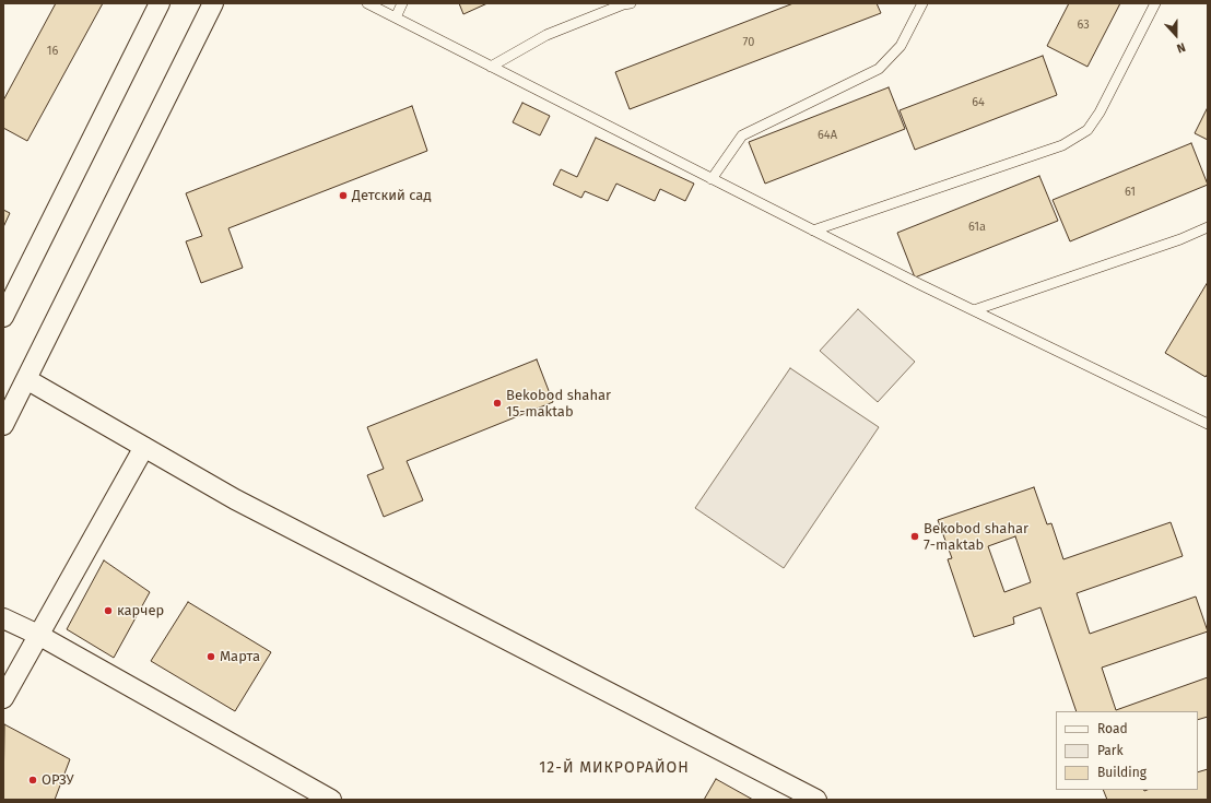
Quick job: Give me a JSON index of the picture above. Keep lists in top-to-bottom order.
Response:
{
  "districts": ["12-Й МИКРОРАЙОН"],
  "places": [
    "Детский сад",
    "Bekobod shahar 15-maktab",
    "Bekobod shahar 7-maktab",
    "карчер",
    "Марта",
    "ОРЗУ"
  ],
  "house_numbers": [
    "63",
    "70",
    "16",
    "64",
    "64A",
    "61",
    "61a"
  ],
  "legend": ["Road", "Park", "Building"],
  "north": "bottom"
}
